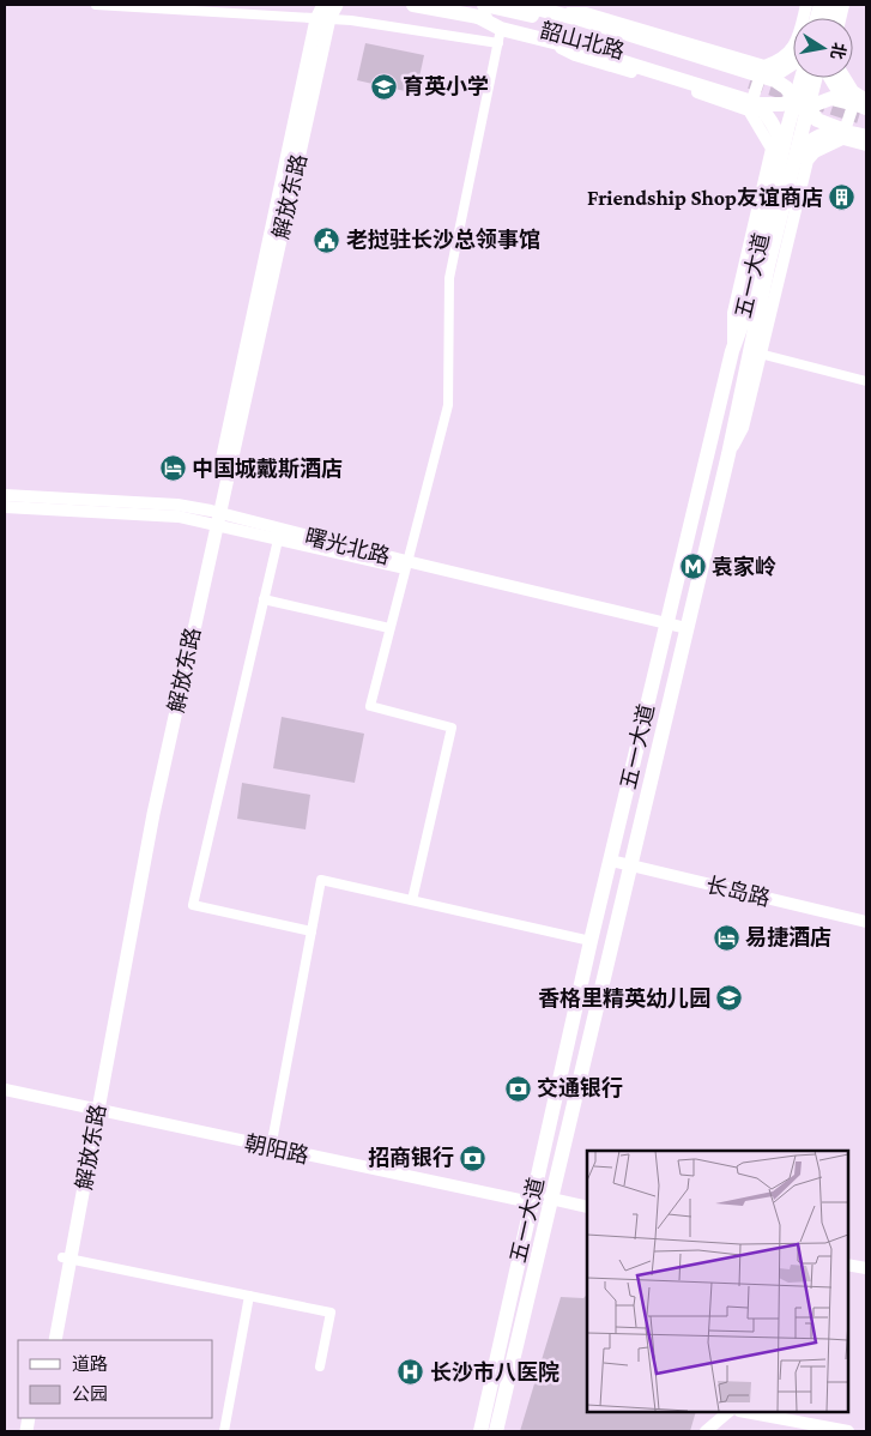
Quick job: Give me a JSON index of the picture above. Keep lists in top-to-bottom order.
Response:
{
  "streets": {
    "main road": ["韶山北路", "解放东路", "五一大道"],
    "street": ["曙光北路", "长岛路", "朝阳路"]
  },
  "crossings": [
    ["解放东路", "曙光北路"],
    ["解放东路", "朝阳路"],
    ["五一大道", "曙光北路"],
    ["五一大道", "长岛路"],
    ["五一大道", "朝阳路"]
  ],
  "places": {
    "school or university": ["育英小学", "香格里精英幼儿园"],
    "building": ["Friendship Shop友谊商店"],
    "public building": ["老挝驻长沙总领事馆"],
    "hotel": ["中国城戴斯酒店", "易捷酒店"],
    "metro station": ["袁家岭"],
    "bank": ["交通银行", "招商银行"],
    "hospital": ["长沙市八医院"]
  },
  "legend": ["道路", "公园"],
  "north": "right"
}
